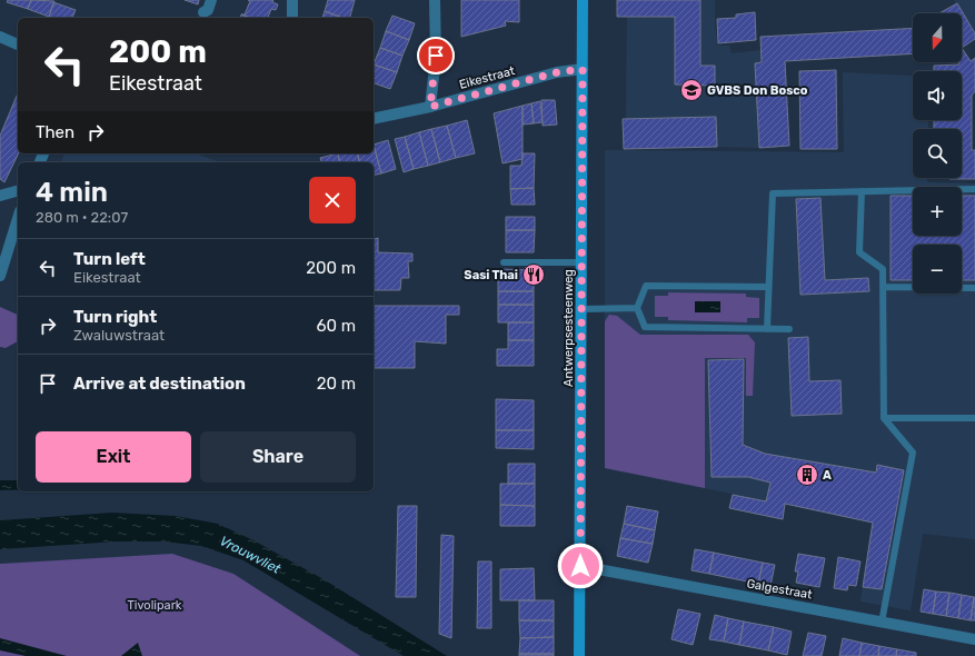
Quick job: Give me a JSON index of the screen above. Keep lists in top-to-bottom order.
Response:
{
  "streets": {
    "main road": ["Antwerpsesteenweg"],
    "street": ["Eikestraat", "Galgestraat"]
  },
  "crossings": [
    ["Eikestraat", "Antwerpsesteenweg"],
    ["Antwerpsesteenweg", "Galgestraat"]
  ],
  "water": ["Vrouwvliet"],
  "parks": ["Tivolipark"],
  "places": {
    "school or university": ["GVBS Don Bosco"],
    "restaurant": ["Sasi Thai"],
    "building": ["A"]
  },
  "north": "bottom",
  "page": {
    "map_buttons": ["+", "−"],
    "turn": ["200 m", "Eikestraat"],
    "then": "Then",
    "heading": ["4 min", "280 m · 22:07"],
    "list": [
      {
        "name": "Turn left",
        "note": "Eikestraat",
        "value": "200 m"
      },
      {
        "name": "Turn right",
        "note": "Zwaluwstraat",
        "value": "60 m"
      },
      {
        "name": "Arrive at destination",
        "value": "20 m"
      }
    ],
    "buttons": ["Exit", "Share"]
  }
}
